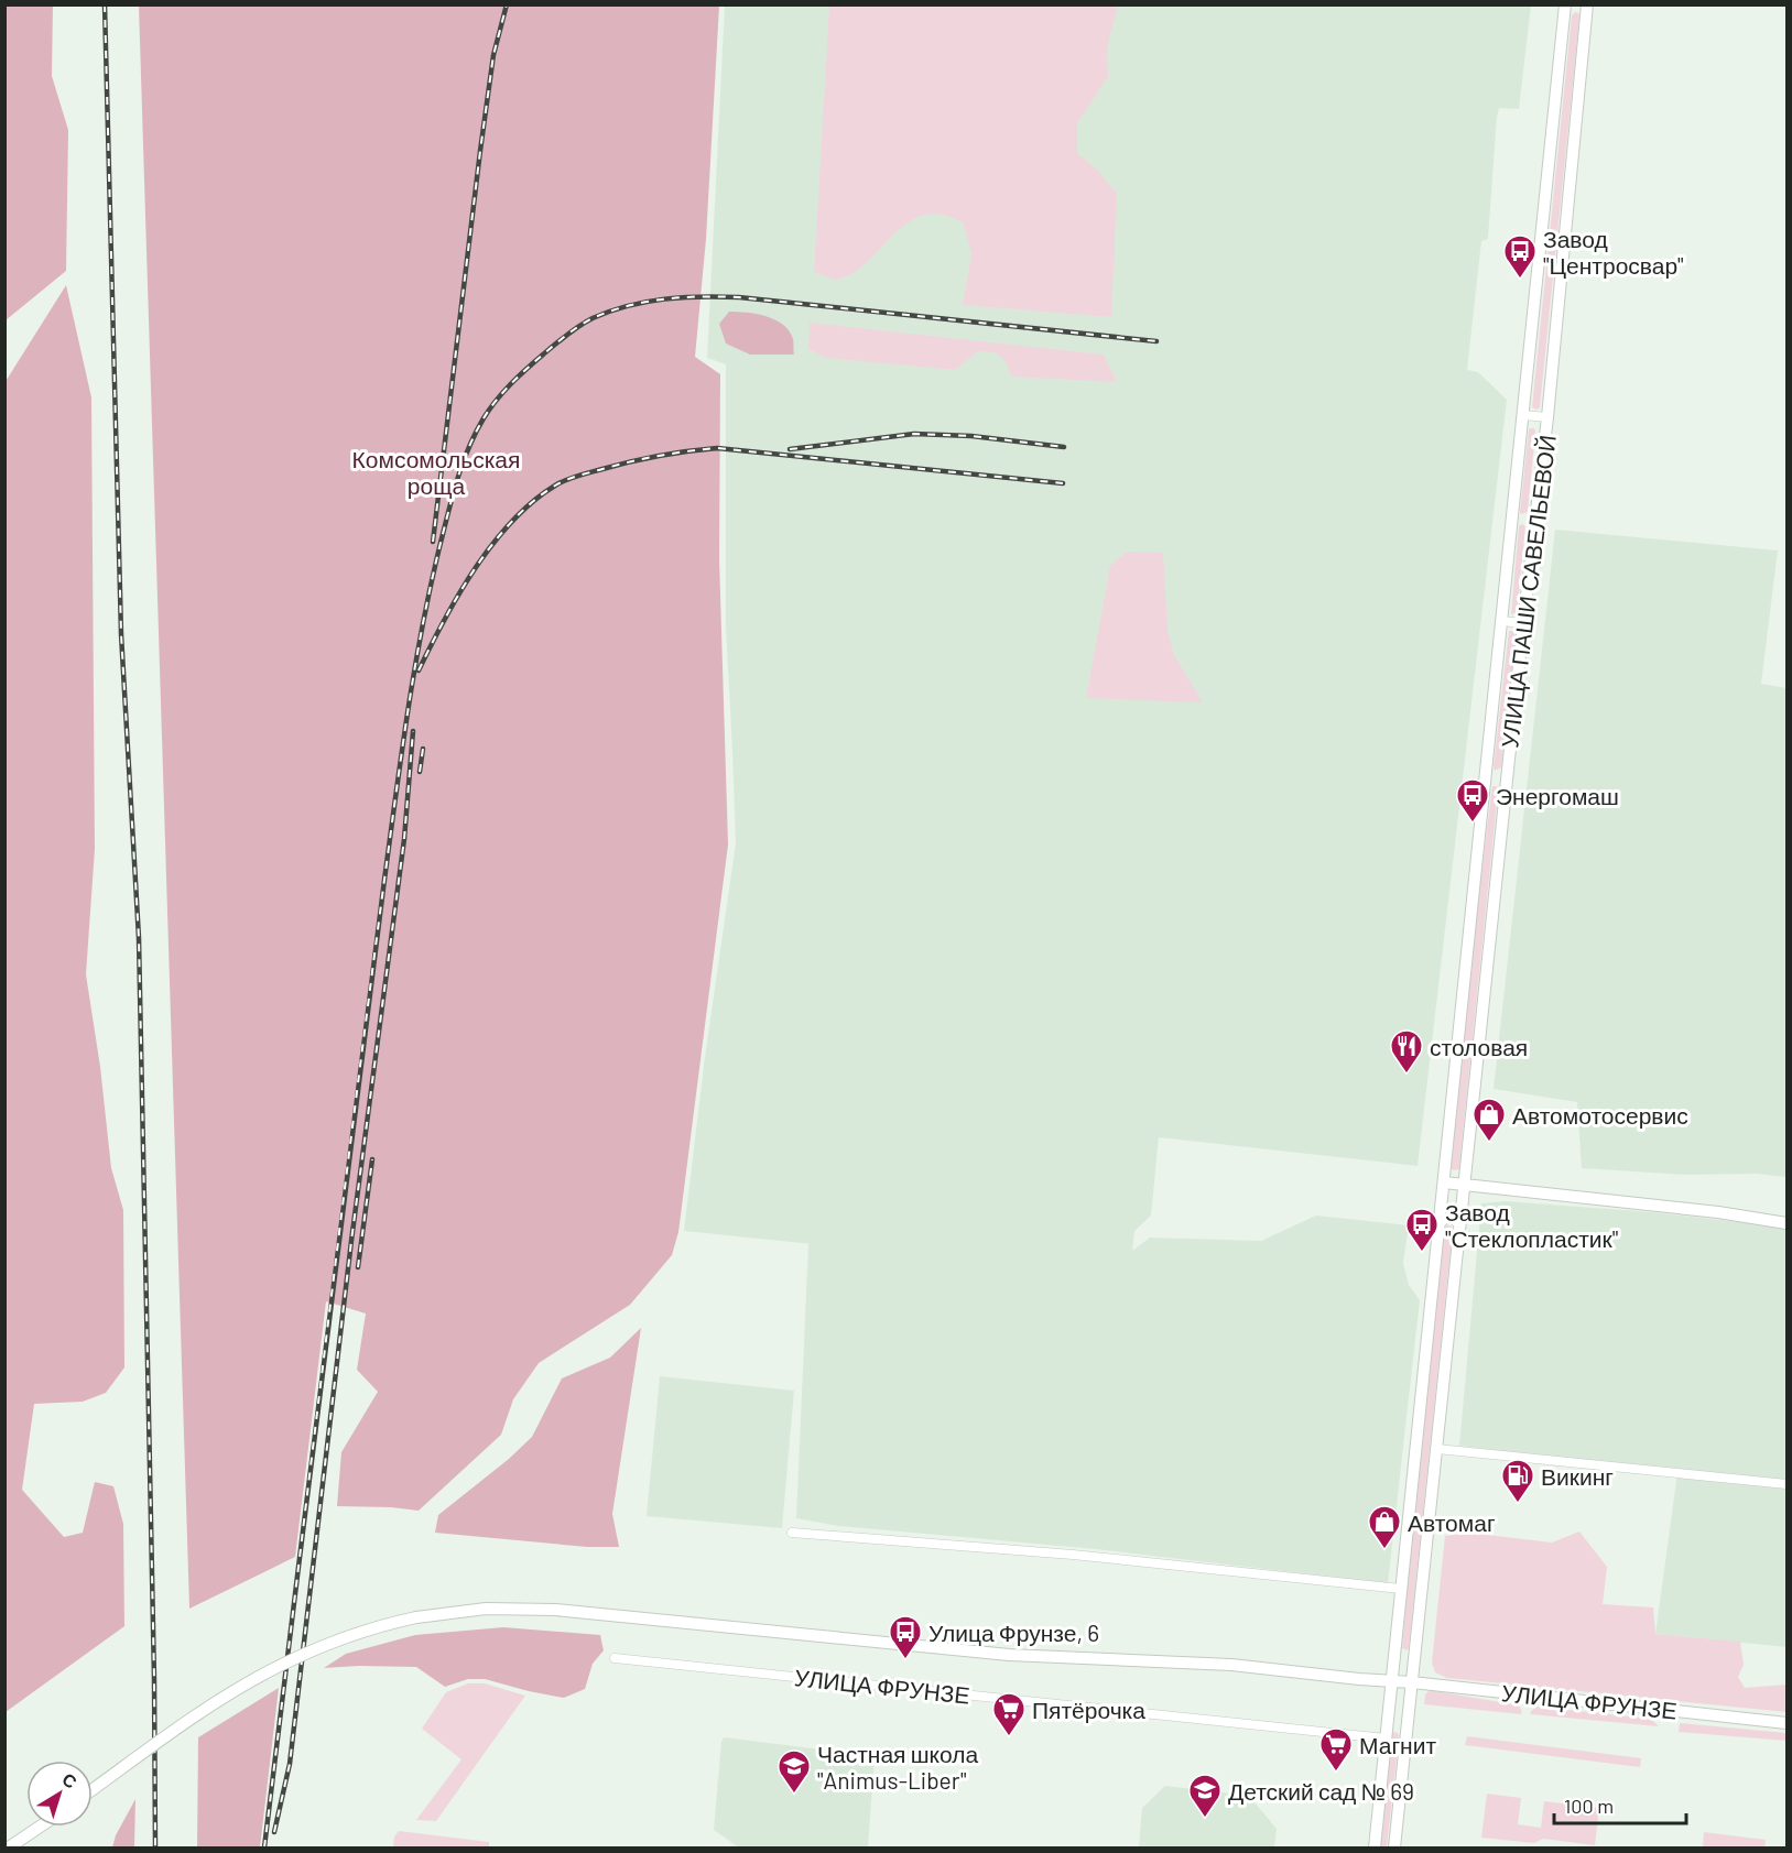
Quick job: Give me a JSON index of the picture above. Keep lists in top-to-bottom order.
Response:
{
  "streets": {
    "street": ["УЛИЦА ПАШИ САВЕЛЬЕВОЙ", "УЛИЦА ФРУНЗЕ"]
  },
  "crossings": [
    ["УЛИЦА ПАШИ САВЕЛЬЕВОЙ", "УЛИЦА ФРУНЗЕ"]
  ],
  "parks": ["Комсомольская роща"],
  "places": {
    "bus stop": [
      "Завод \"Центросвар\"",
      "Энергомаш",
      "Завод \"Стеклопластик\"",
      "Улица Фрунзе, 6"
    ],
    "restaurant": ["столовая"],
    "shop": ["Автомотосервис", "Автомаг"],
    "fuel station": ["Викинг"],
    "supermarket": ["Пятёрочка", "Магнит"],
    "school or university": ["Частная школа \"Animus-Liber\"", "Детский сад № 69"]
  },
  "scale_bar": "100 m",
  "north": "top right"
}
